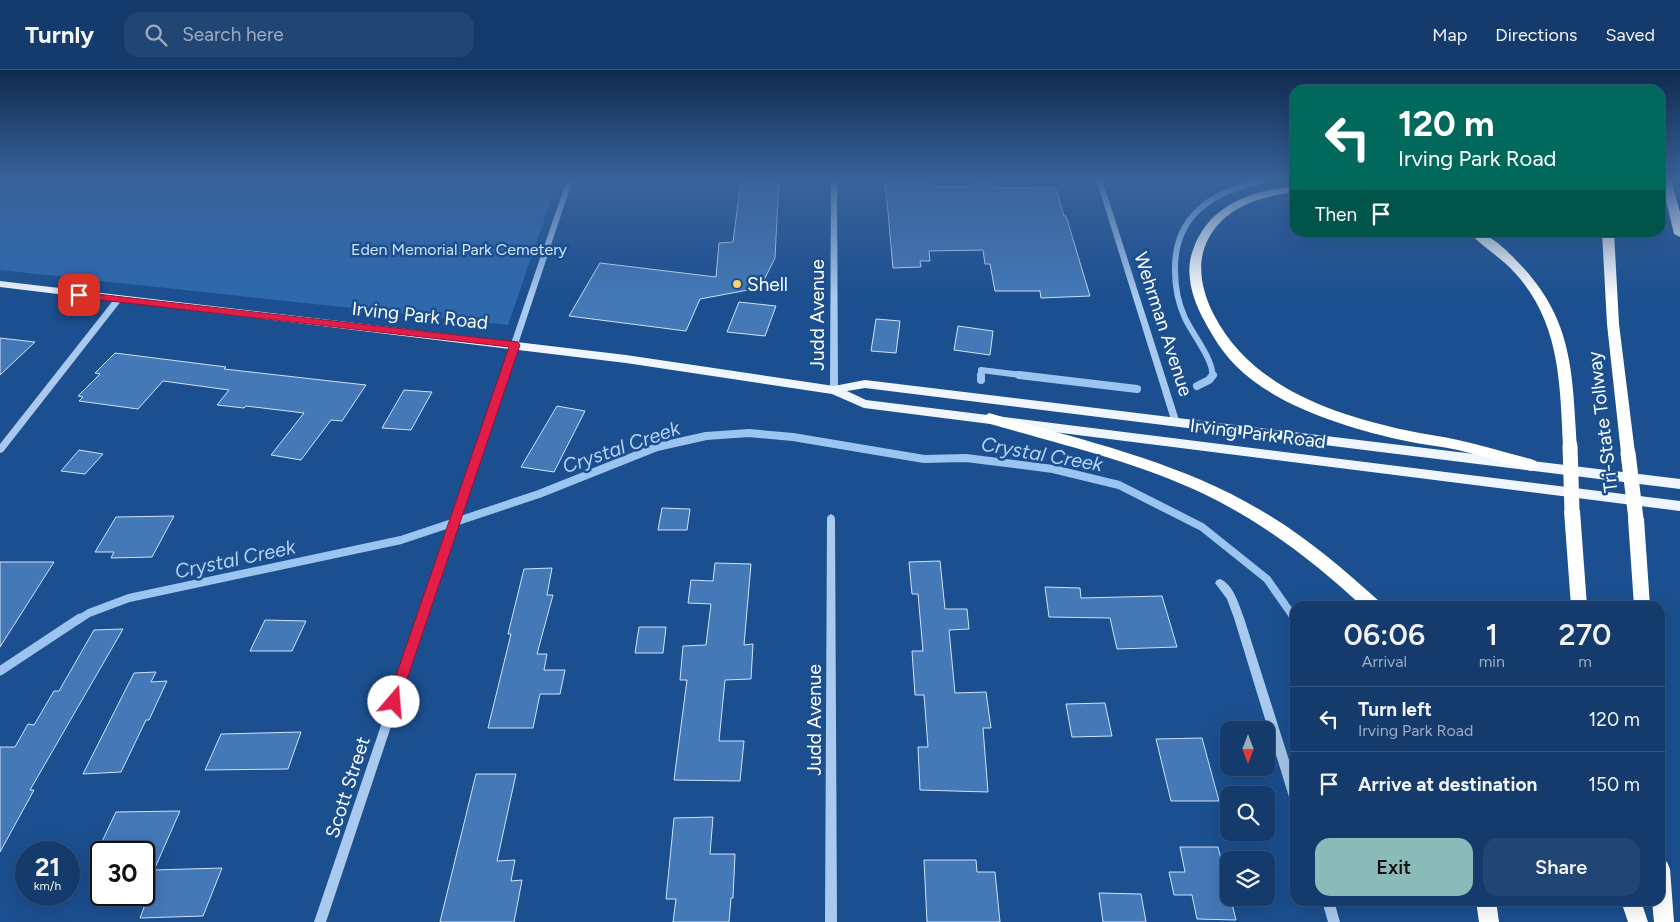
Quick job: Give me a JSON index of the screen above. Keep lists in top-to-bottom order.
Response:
{
  "streets": {
    "highway": ["Tri-State Tollway"],
    "main road": ["Irving Park Road"],
    "street": ["Judd Avenue", "Wehrman Avenue", "Scott Street"]
  },
  "crossings": [
    ["Irving Park Road", "Judd Avenue"],
    ["Irving Park Road", "Wehrman Avenue"],
    ["Irving Park Road", "Scott Street"]
  ],
  "water": ["Crystal Creek"],
  "parks": ["Eden Memorial Park Cemetery"],
  "places": ["Shell"],
  "north": "bottom",
  "page": {
    "header": "Turnly",
    "search": "Search here",
    "nav": ["Map", "Directions", "Saved"],
    "turn": ["120 m", "Irving Park Road"],
    "then": "Then",
    "eta": [
      "06:06",
      "Arrival",
      "1",
      "min",
      "270",
      "m"
    ],
    "list": [
      {
        "name": "Turn left",
        "note": "Irving Park Road",
        "value": "120 m"
      },
      {
        "name": "Arrive at destination",
        "value": "150 m"
      }
    ],
    "buttons": ["Exit", "Share"],
    "speed": "21 km/h",
    "limit": "30"
  }
}
